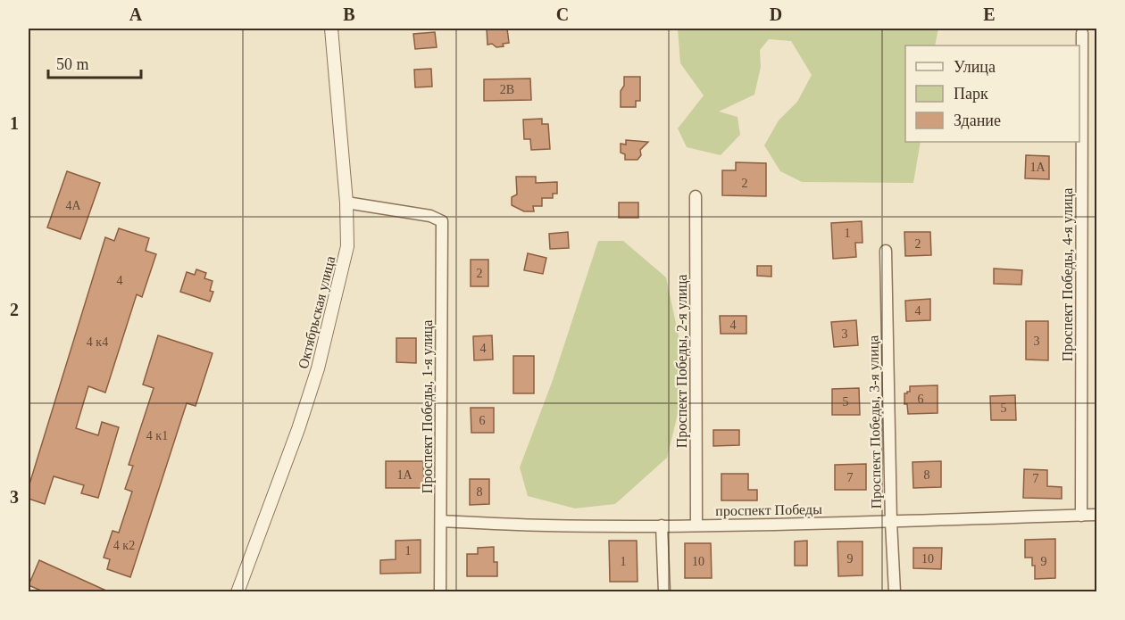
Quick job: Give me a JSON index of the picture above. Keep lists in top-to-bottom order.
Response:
{
  "streets": {
    "street": [
      "Проспект Победы, 4-я улица",
      "Октябрьская улица",
      "Проспект Победы, 2-я улица",
      "Проспект Победы, 1-я улица",
      "Проспект Победы, 3-я улица",
      "проспект Победы"
    ]
  },
  "crossings": [
    ["Проспект Победы, 4-я улица", "проспект Победы"],
    ["Октябрьская улица", "Проспект Победы, 1-я улица"],
    ["Проспект Победы, 2-я улица", "проспект Победы"],
    ["Проспект Победы, 1-я улица", "проспект Победы"],
    ["Проспект Победы, 3-я улица", "проспект Победы"]
  ],
  "house_numbers": [
    "2В",
    "1А",
    "2",
    "4А",
    "1",
    "2",
    "2",
    "4",
    "4",
    "4",
    "3",
    "3",
    "4 к4",
    "4",
    "6",
    "5",
    "5",
    "6",
    "4 к1",
    "1А",
    "8",
    "7",
    "7",
    "8",
    "4 к2",
    "1",
    "9",
    "10",
    "1",
    "10",
    "9"
  ],
  "legend": ["Улица", "Парк", "Здание"],
  "scale_bar": "50 m",
  "grid": {
    "columns": [
      "A",
      "B",
      "C",
      "D",
      "E"
    ],
    "rows": ["1", "2", "3"]
  }
}
